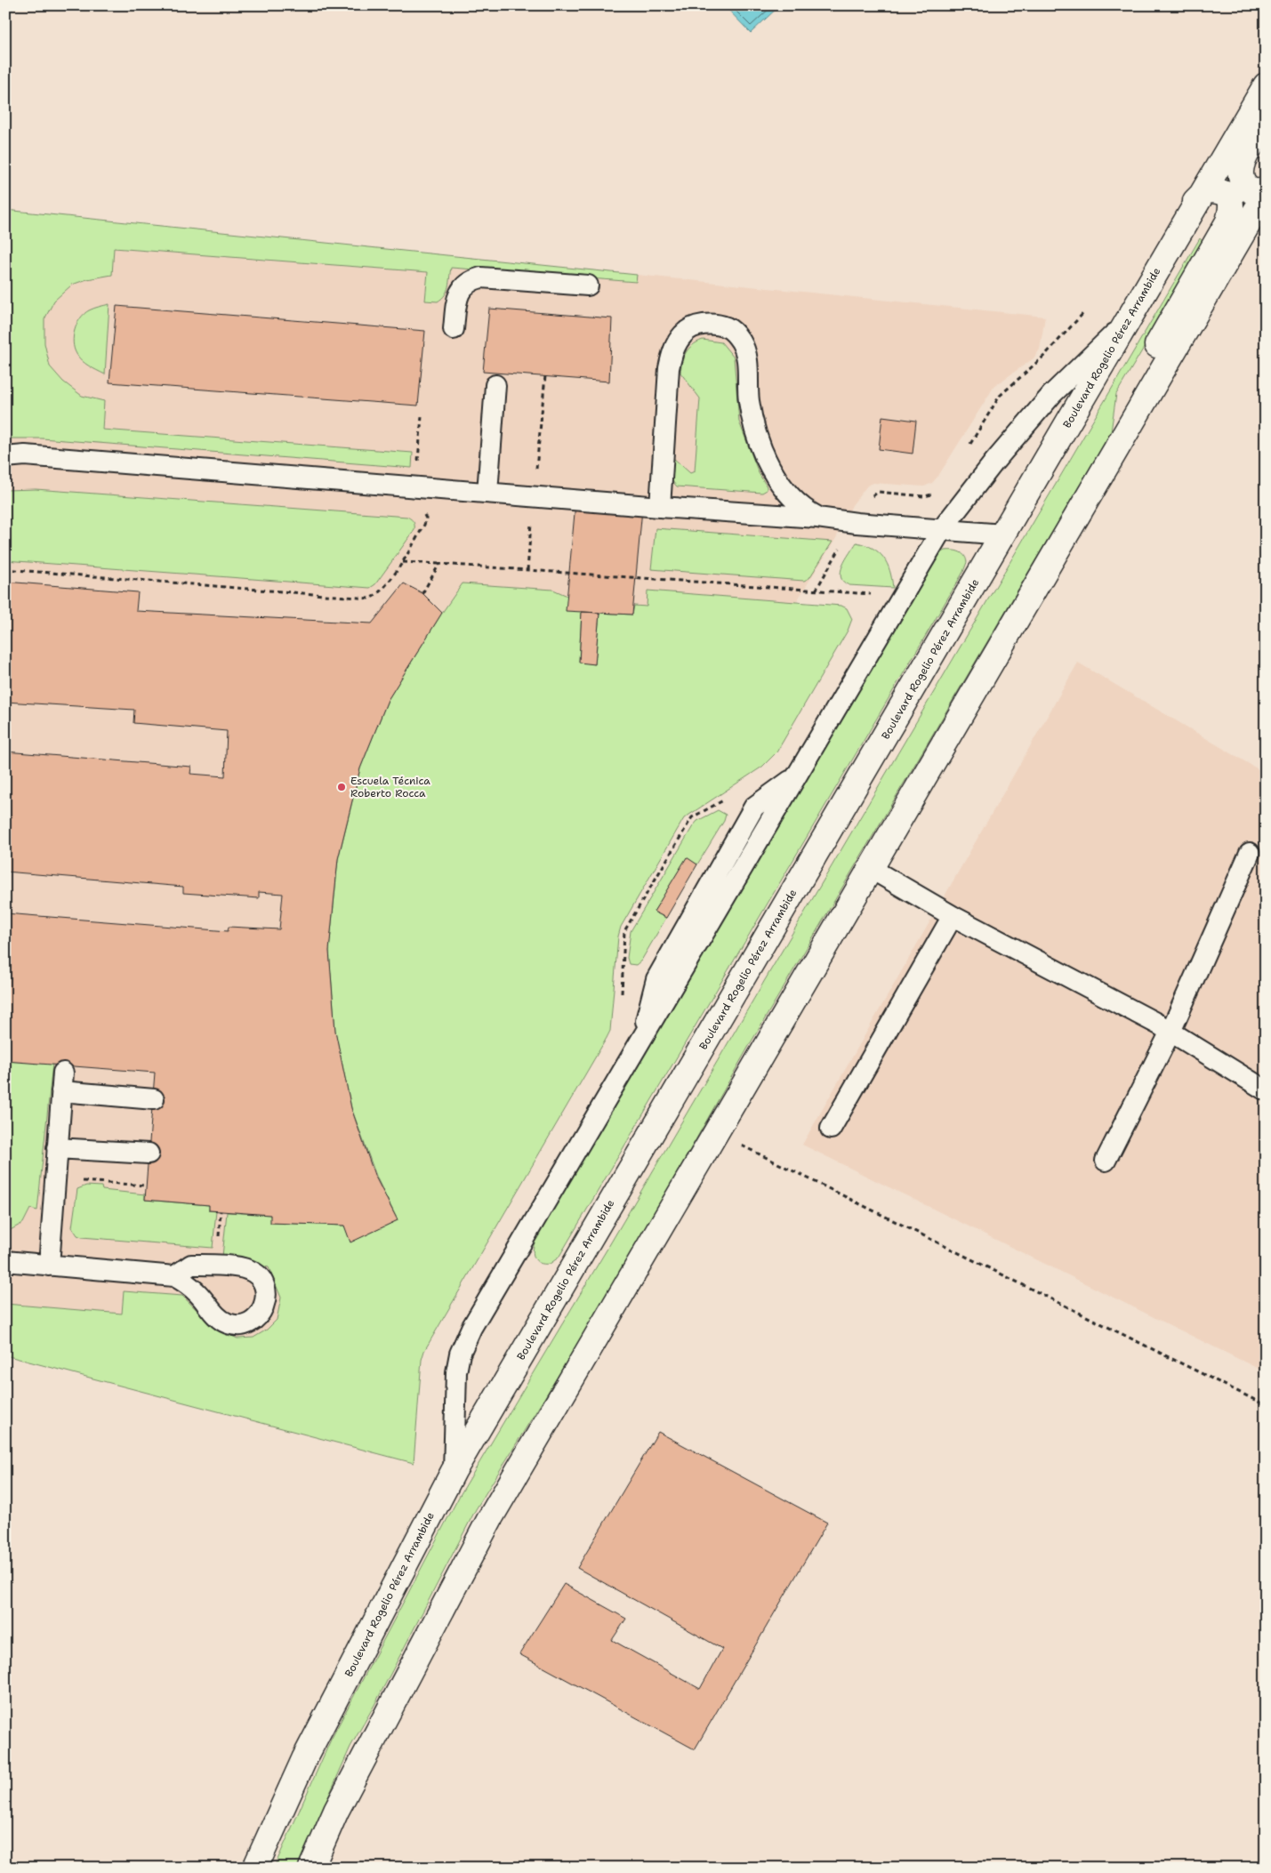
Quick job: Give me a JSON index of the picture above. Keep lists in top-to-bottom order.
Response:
{
  "streets": {
    "main road": ["Boulevard Rogelio Pérez Arrambide"]
  },
  "places": ["Escuela Técnica Roberto Rocca"]
}
